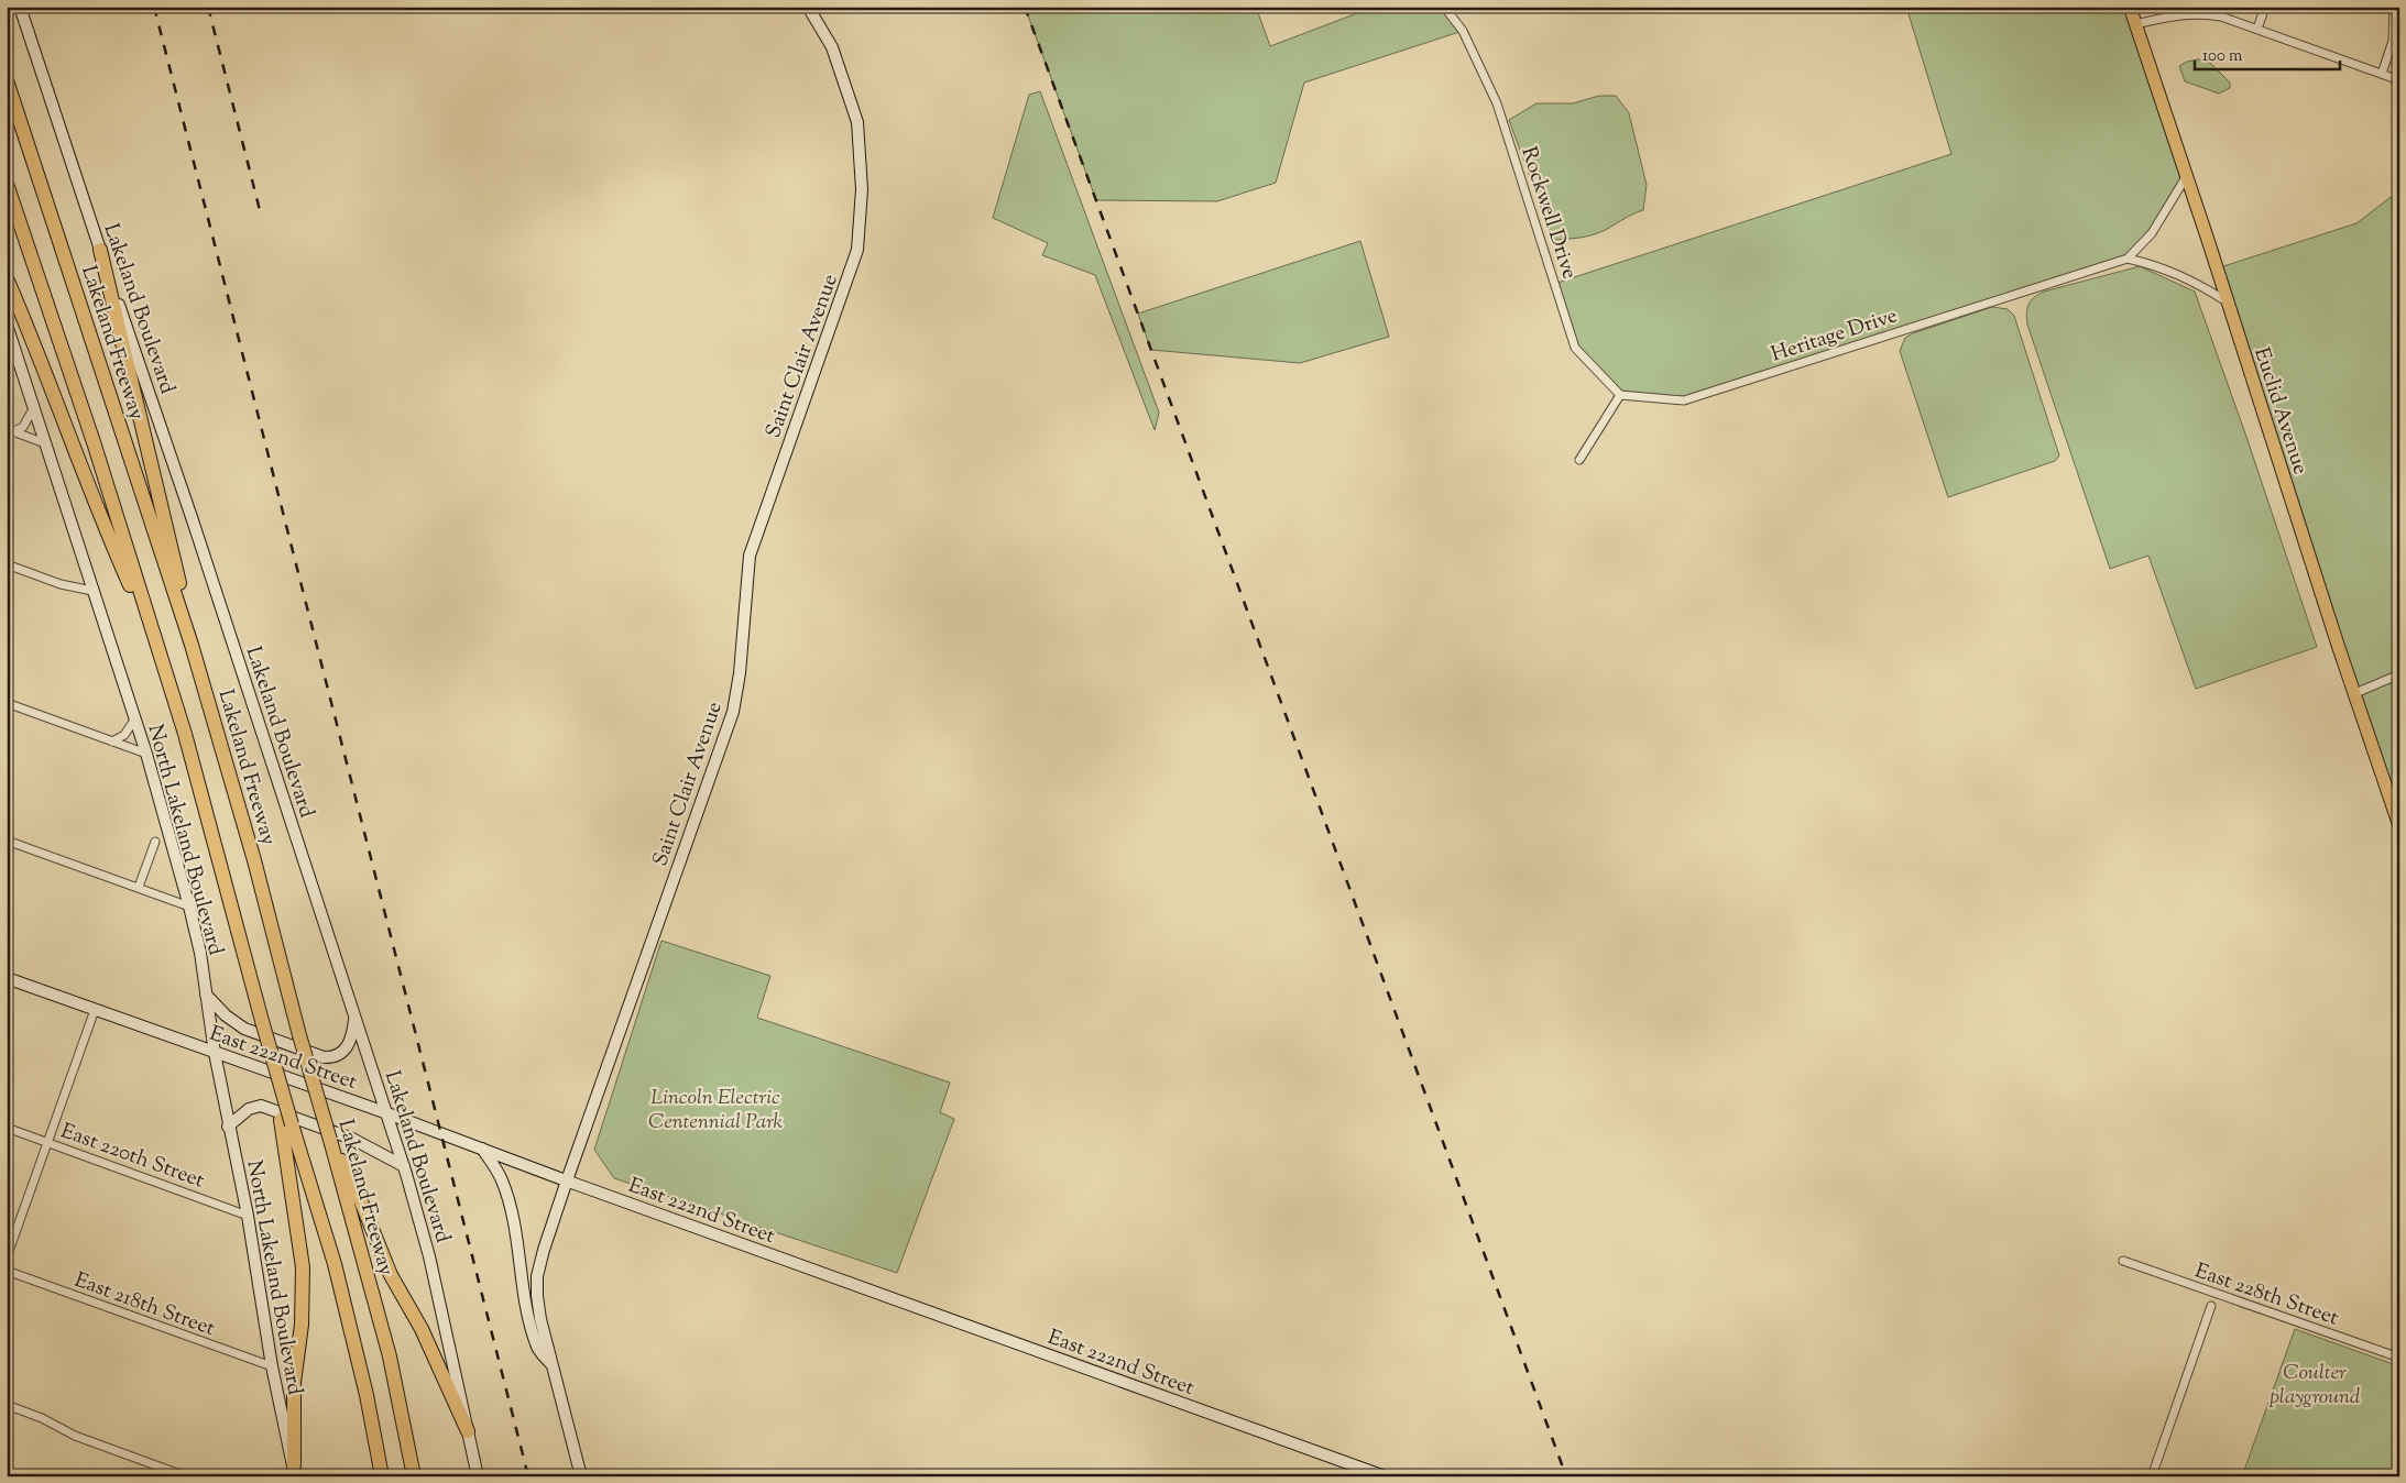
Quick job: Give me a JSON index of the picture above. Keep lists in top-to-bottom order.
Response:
{
  "streets": {
    "highway": ["Lakeland Freeway"],
    "main road": ["Euclid Avenue"],
    "street": [
      "Rockwell Drive",
      "Lakeland Boulevard",
      "Heritage Drive",
      "Saint Clair Avenue",
      "North Lakeland Boulevard",
      "East 222nd Street",
      "East 220th Street",
      "East 228th Street",
      "East 218th Street"
    ]
  },
  "crossings": [
    ["Rockwell Drive", "Heritage Drive"],
    ["Lakeland Boulevard", "East 222nd Street"],
    ["Heritage Drive", "Euclid Avenue"],
    ["Saint Clair Avenue", "East 222nd Street"],
    ["North Lakeland Boulevard", "East 222nd Street"],
    ["North Lakeland Boulevard", "East 220th Street"],
    ["North Lakeland Boulevard", "East 218th Street"]
  ],
  "parks": ["Lincoln Electric Centennial Park", "Coulter playground"],
  "scale_bar": "100 m"
}
